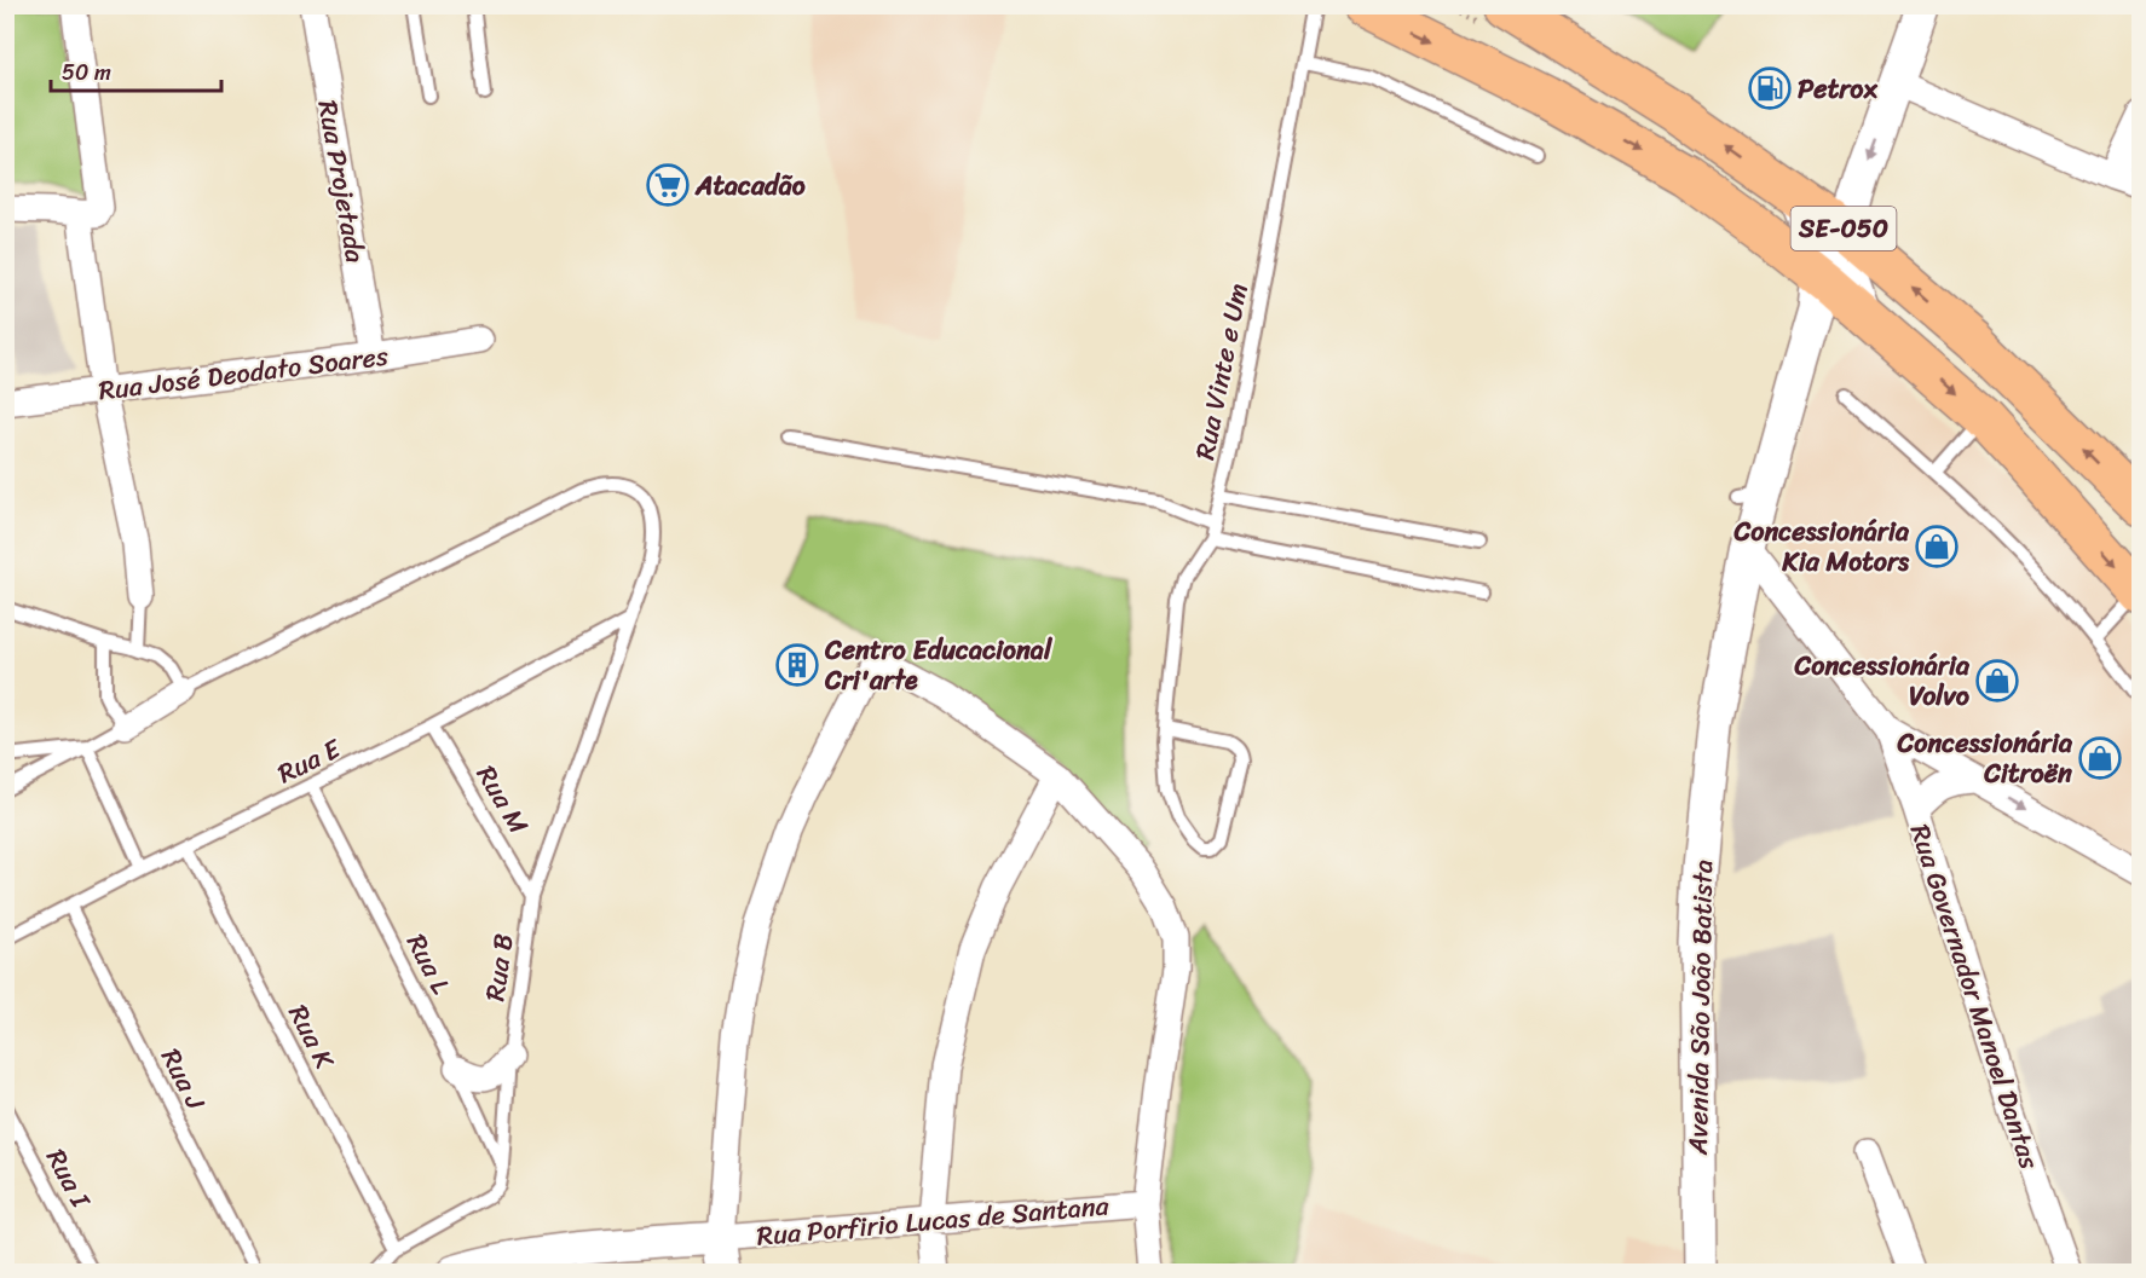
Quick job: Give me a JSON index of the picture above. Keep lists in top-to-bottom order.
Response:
{
  "streets": {
    "main road": ["SE-050"],
    "street": [
      "Rua Projetada",
      "Rua José Deodato Soares",
      "Rua Governador Manoel Dantas",
      "Avenida São João Batista",
      "Rua Porfirio Lucas de Santana"
    ],
    "lane": [
      "Rua Vinte e Um",
      "Rua E",
      "Rua M",
      "Rua L",
      "Rua B",
      "Rua K",
      "Rua J",
      "Rua I"
    ]
  },
  "crossings": [
    ["Rua Projetada", "Rua José Deodato Soares"],
    ["SE-050", "Avenida São João Batista"],
    ["Rua E", "Rua M"],
    ["Rua E", "Rua L"],
    ["Rua E", "Rua B"],
    ["Rua E", "Rua K"],
    ["Rua E", "Rua J"],
    ["Rua M", "Rua B"],
    ["Rua L", "Rua B"],
    ["Rua B", "Rua K"],
    ["Rua Governador Manoel Dantas", "Avenida São João Batista"]
  ],
  "places": {
    "fuel station": ["Petrox"],
    "supermarket": ["Atacadão"],
    "shop": ["Concessionária Kia Motors", "Concessionária Volvo", "Concessionária Citroën"],
    "building": ["Centro Educacional Cri'arte"]
  },
  "scale_bar": "50 m"
}
